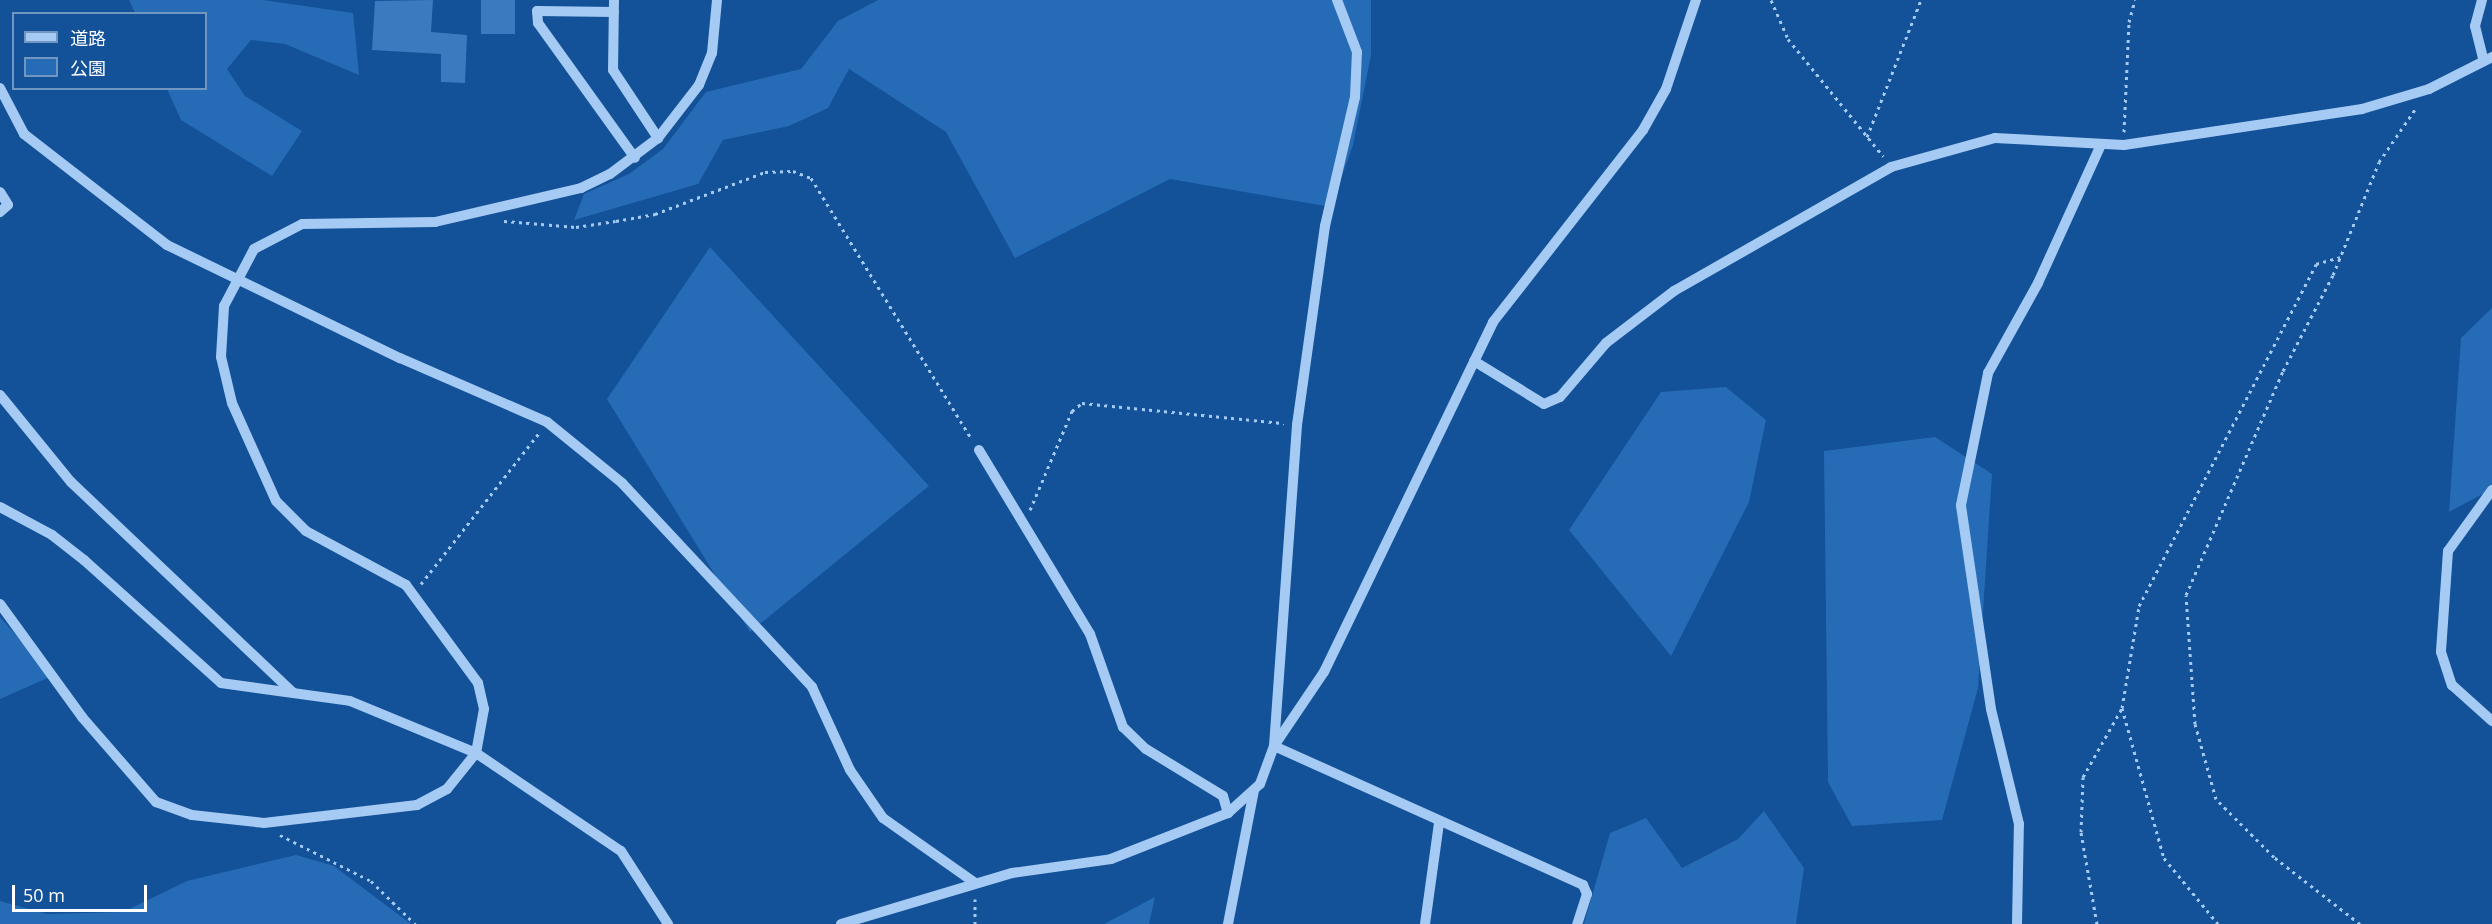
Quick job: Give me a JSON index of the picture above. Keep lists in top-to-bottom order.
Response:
{
  "legend": ["道路", "公園"],
  "scale_bar": "50 m"
}
